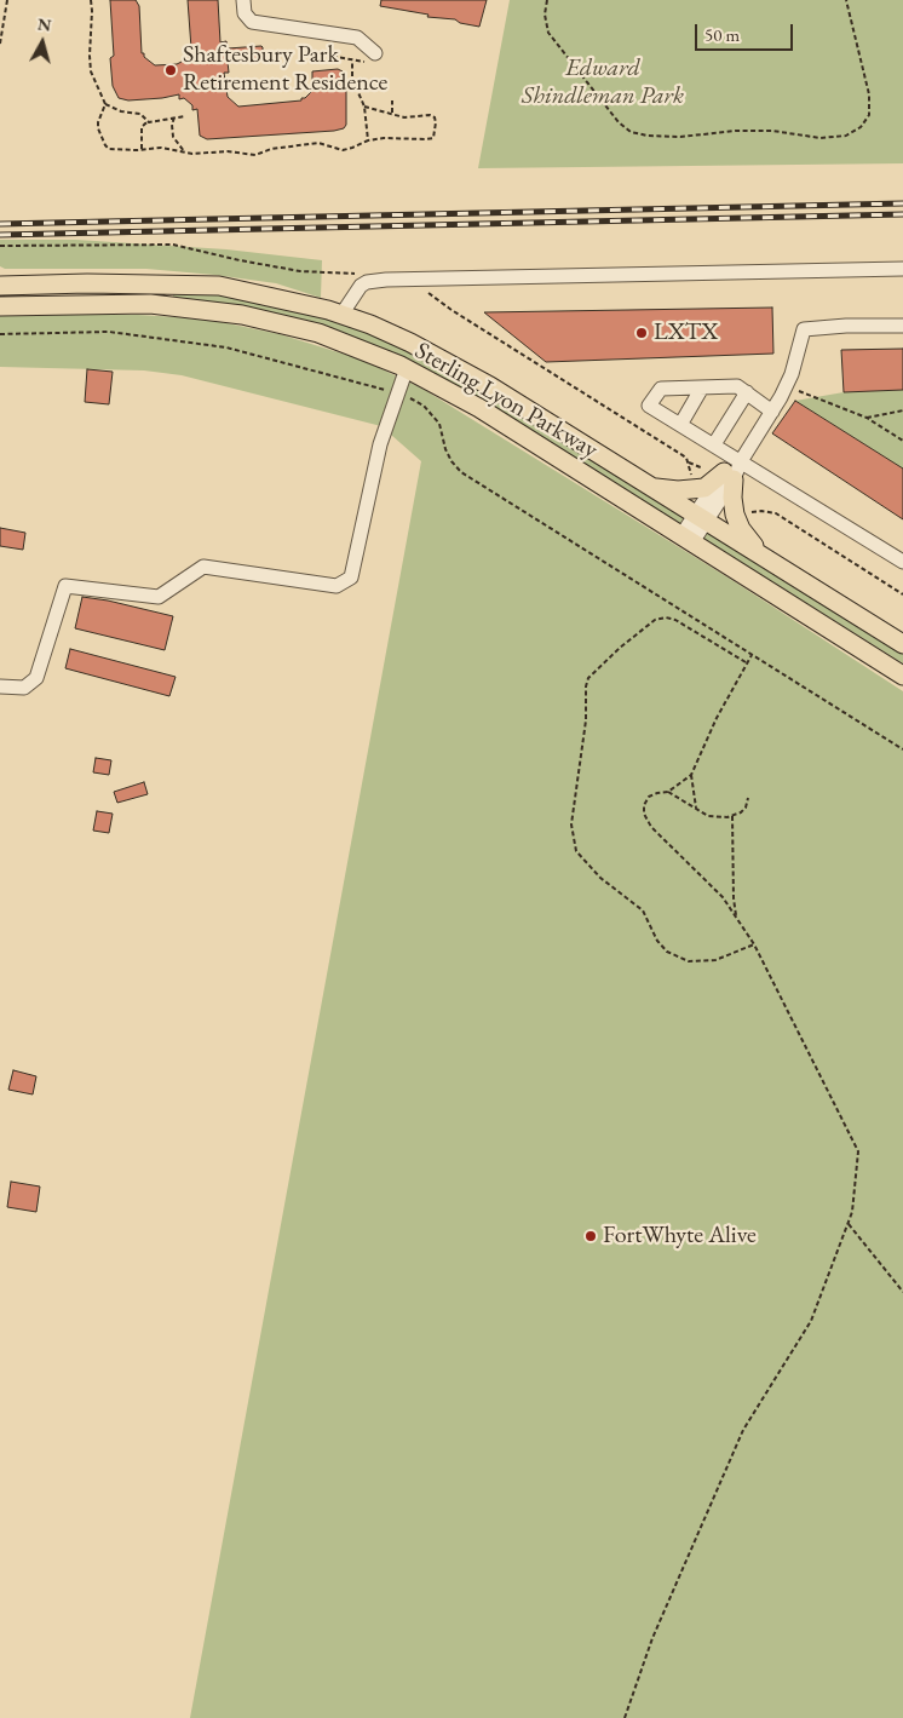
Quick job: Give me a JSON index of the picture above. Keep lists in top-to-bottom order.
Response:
{
  "streets": {
    "main road": ["Sterling Lyon Parkway"]
  },
  "parks": ["Edward Shindleman Park"],
  "places": ["Shaftesbury Park Retirement Residence", "LXTX", "FortWhyte Alive"],
  "scale_bar": "50 m",
  "north": "top"
}
